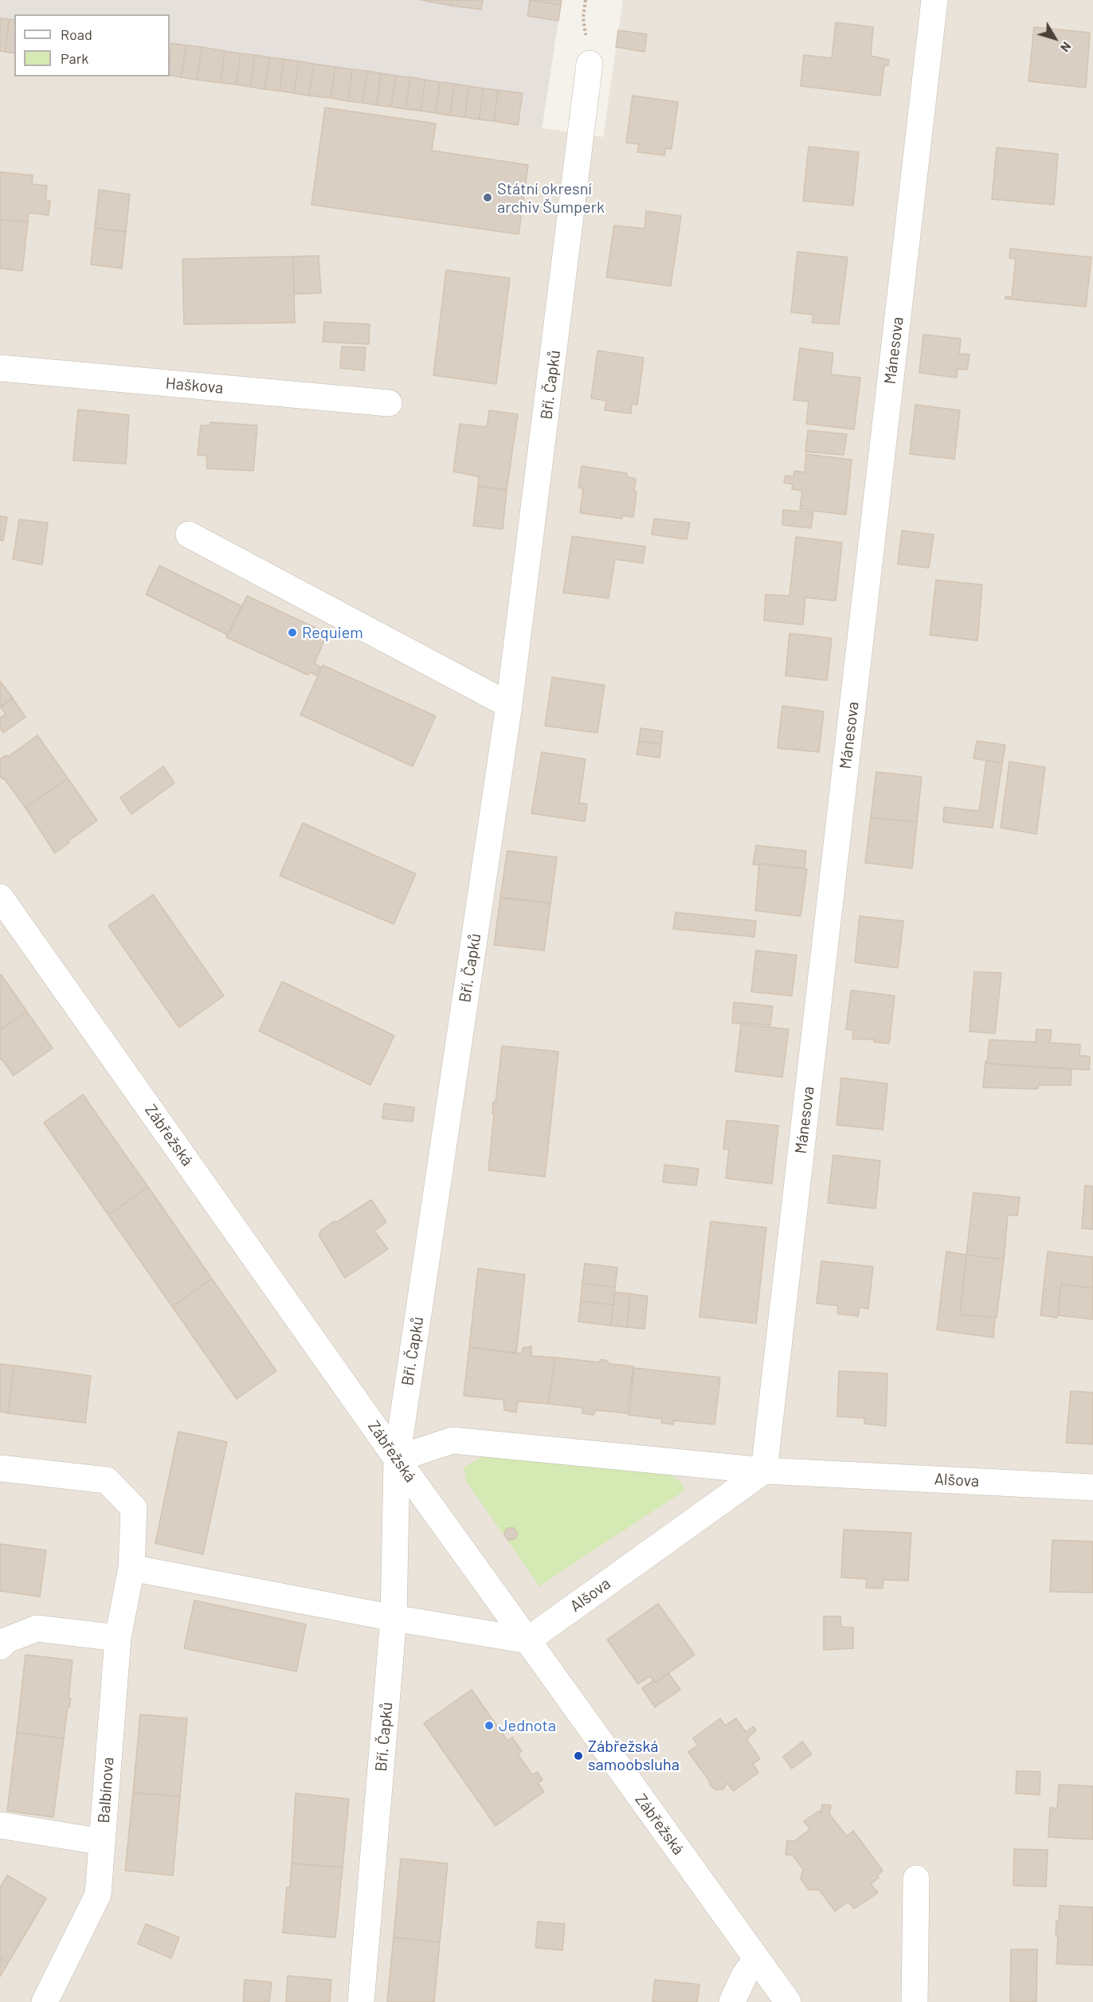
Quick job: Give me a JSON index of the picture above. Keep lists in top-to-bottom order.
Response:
{
  "streets": {
    "street": [
      "Mánesova",
      "Bří. Čapků",
      "Haškova",
      "Zábřežská",
      "Alšova",
      "Balbínova"
    ]
  },
  "crossings": [
    ["Mánesova", "Alšova"],
    ["Bří. Čapků", "Zábřežská"],
    ["Bří. Čapků", "Alšova"],
    ["Zábřežská", "Alšova"]
  ],
  "places": [
    "Státní okresní archiv Šumperk",
    "Requiem",
    "Jednota",
    "Zábřežská samoobsluha"
  ],
  "legend": ["Road", "Park"],
  "north": "bottom right"
}
